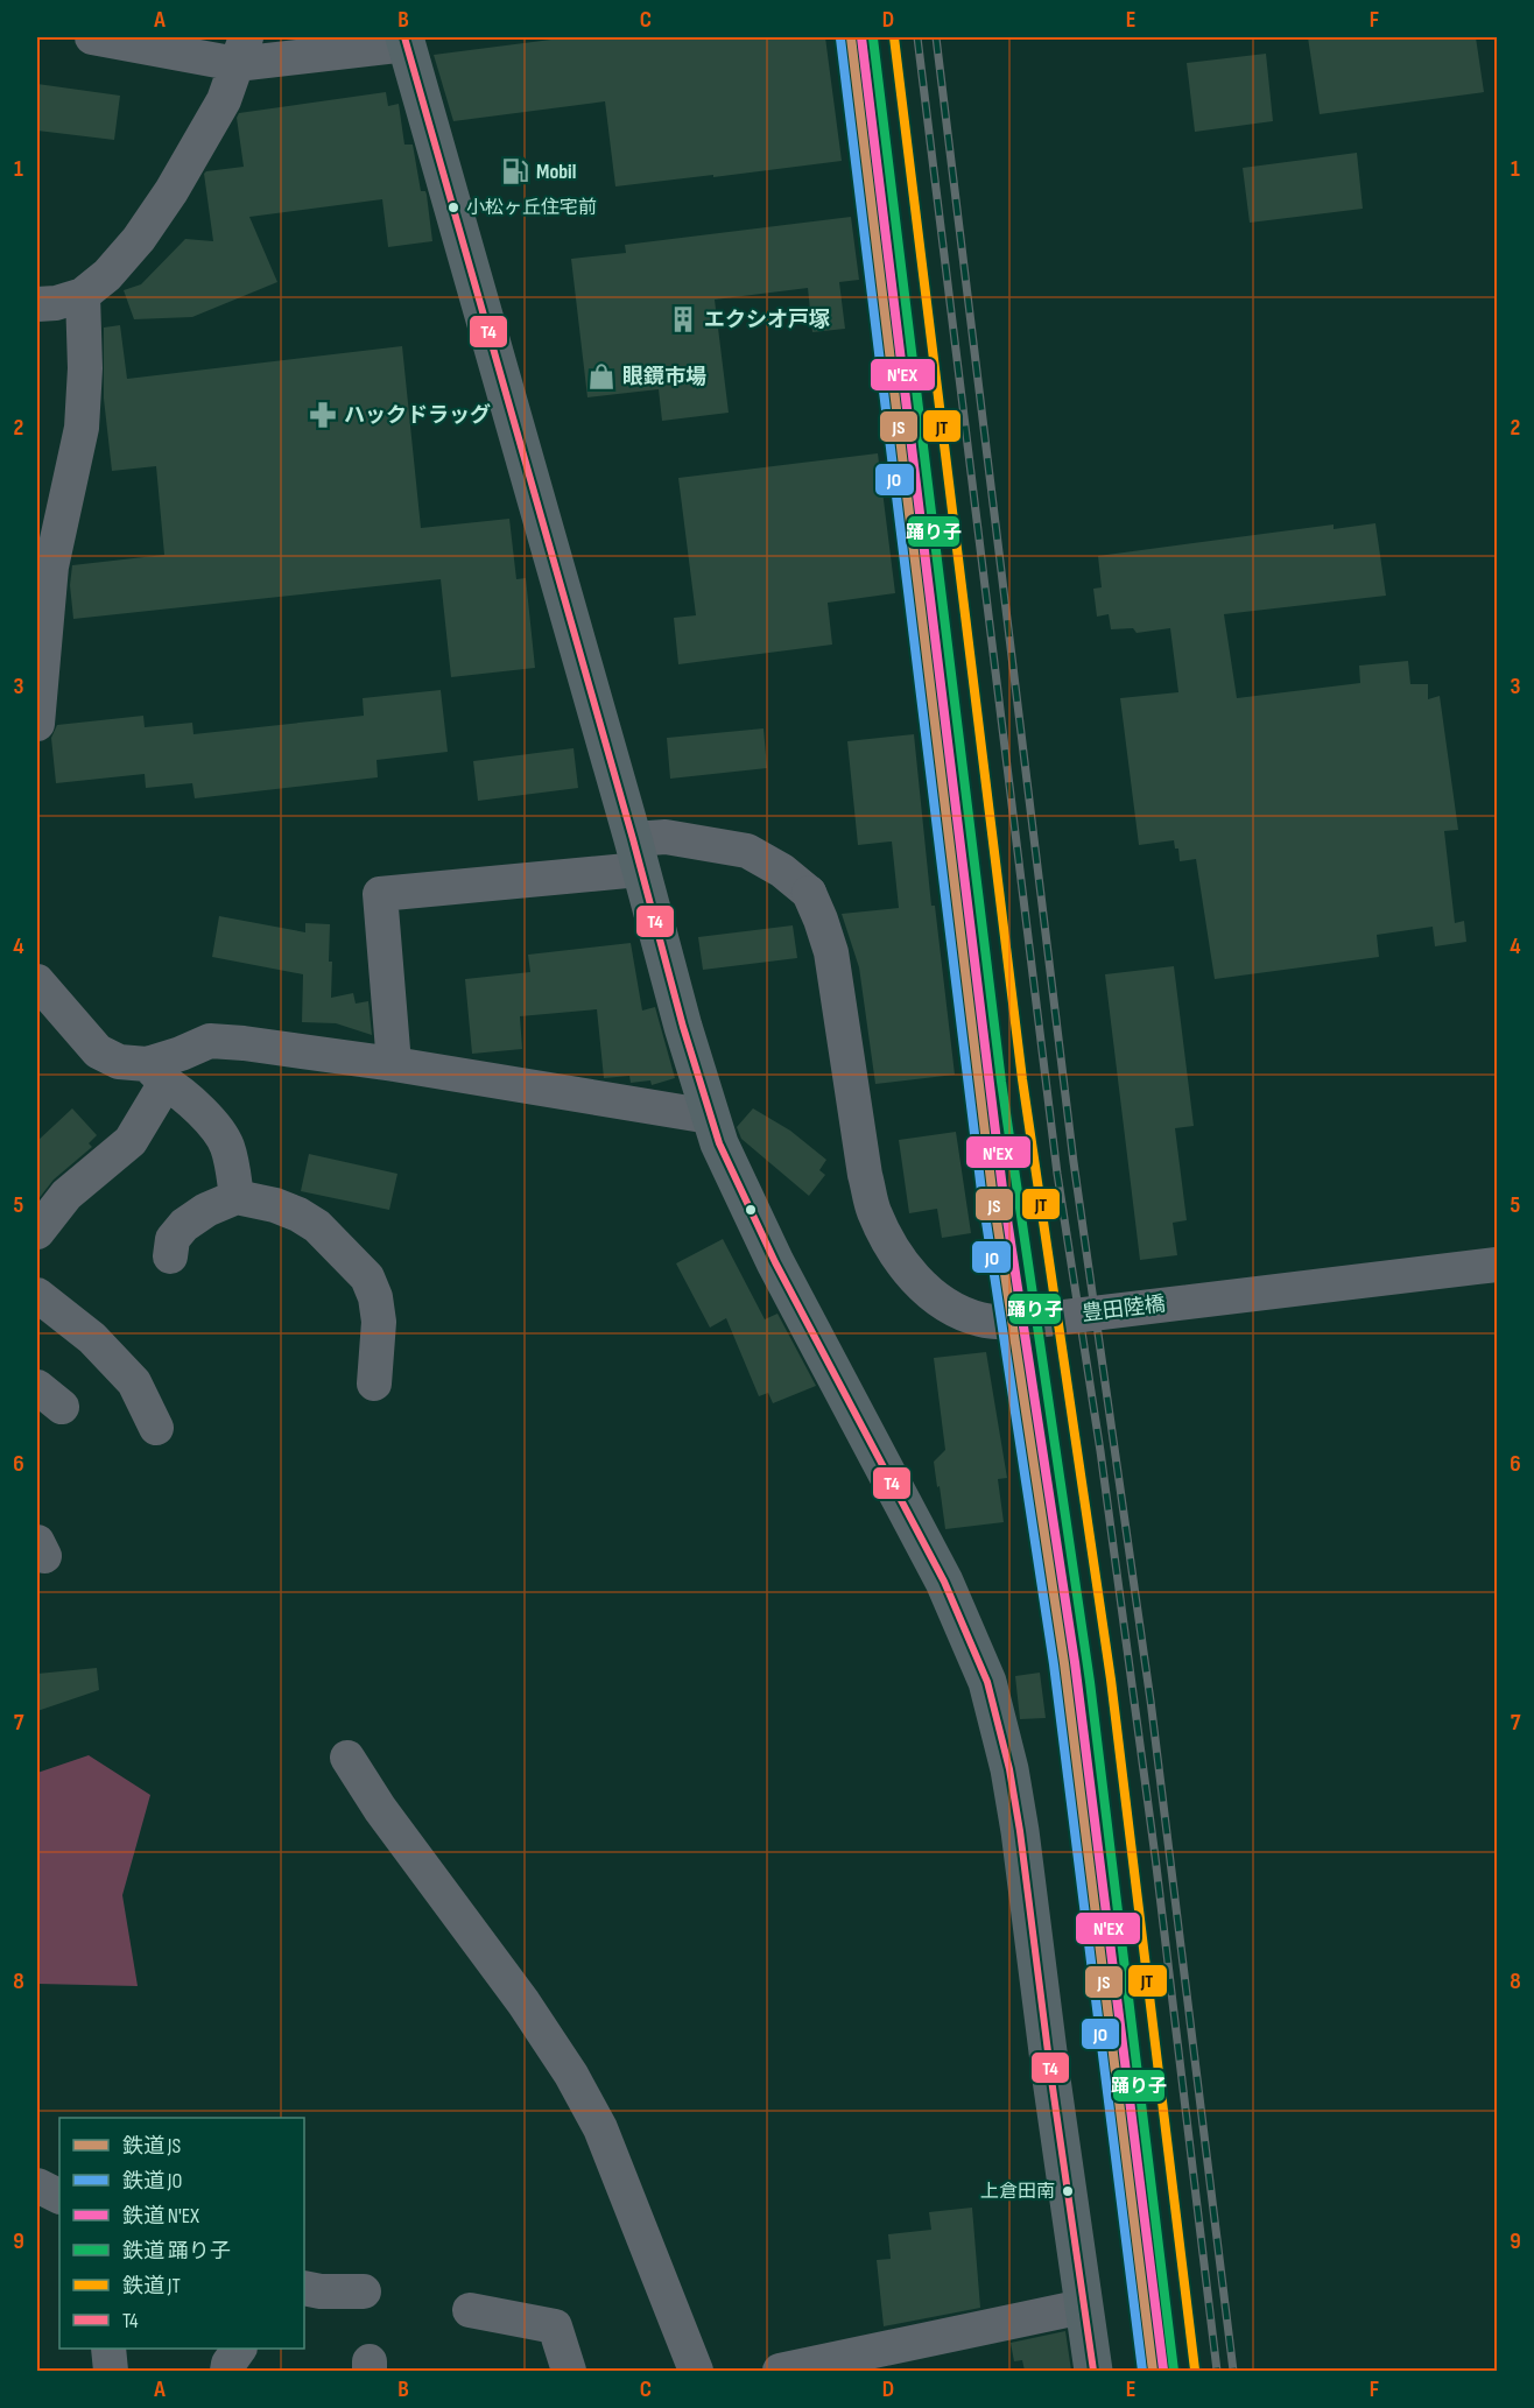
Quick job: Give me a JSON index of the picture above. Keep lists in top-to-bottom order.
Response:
{
  "streets": {
    "street": ["豊田陸橋"]
  },
  "places": {
    "fuel station": ["Mobil"],
    "other": ["小松ヶ丘住宅前", "上倉田南"],
    "building": ["エクシオ戸塚"],
    "shop": ["眼鏡市場"],
    "pharmacy": ["ハックドラッグ"]
  },
  "lines": [
    "rail line JS",
    "rail line N'EX",
    "rail line JT",
    "transit line T4",
    "rail line JO",
    "rail line 踊り子"
  ],
  "legend": [
    "鉄道 JS",
    "鉄道 JO",
    "鉄道 N'EX",
    "鉄道 踊り子",
    "鉄道 JT",
    "T4"
  ],
  "grid": {
    "columns": [
      "A",
      "B",
      "C",
      "D",
      "E",
      "F"
    ],
    "rows": [
      "1",
      "2",
      "3",
      "4",
      "5",
      "6",
      "7",
      "8",
      "9"
    ]
  }
}
